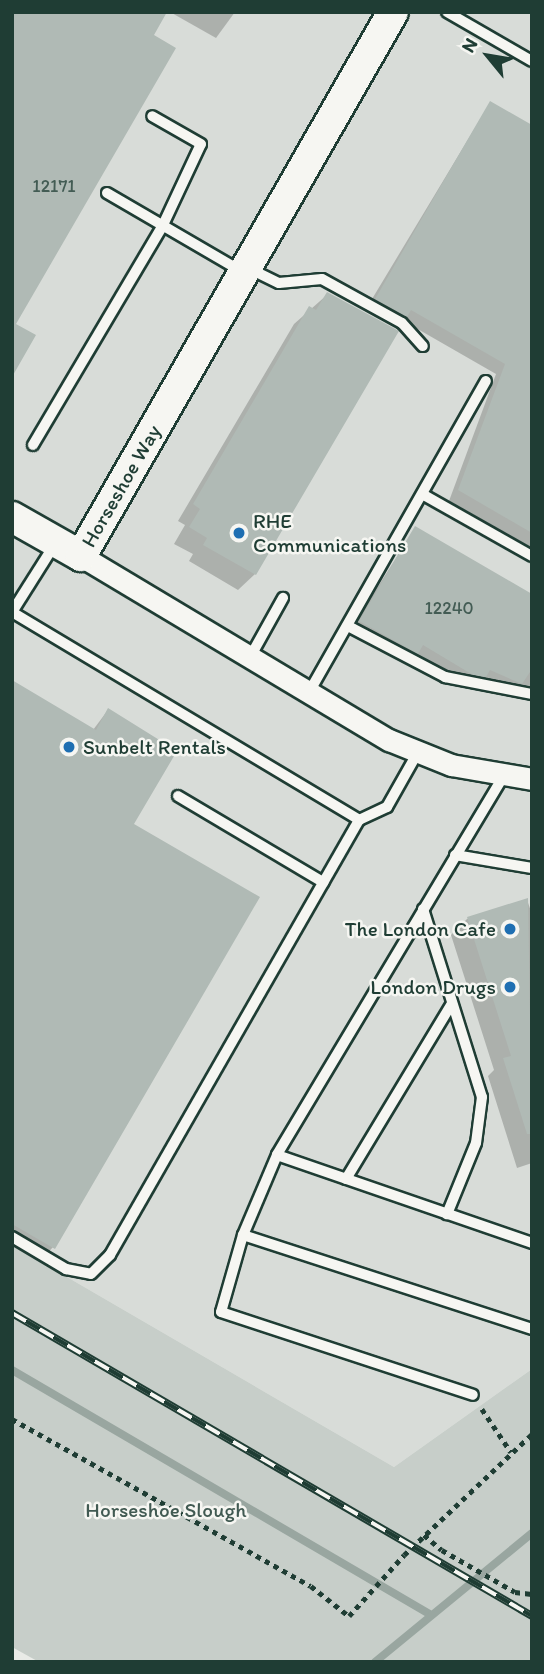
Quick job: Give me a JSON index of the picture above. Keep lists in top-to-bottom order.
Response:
{
  "streets": {
    "street": ["Horseshoe Way"]
  },
  "parks": ["Horseshoe Slough"],
  "places": [
    "RHE Communications",
    "Sunbelt Rentals",
    "The London Cafe",
    "London Drugs"
  ],
  "house_numbers": ["12171", "12240"],
  "north": "top left"
}
